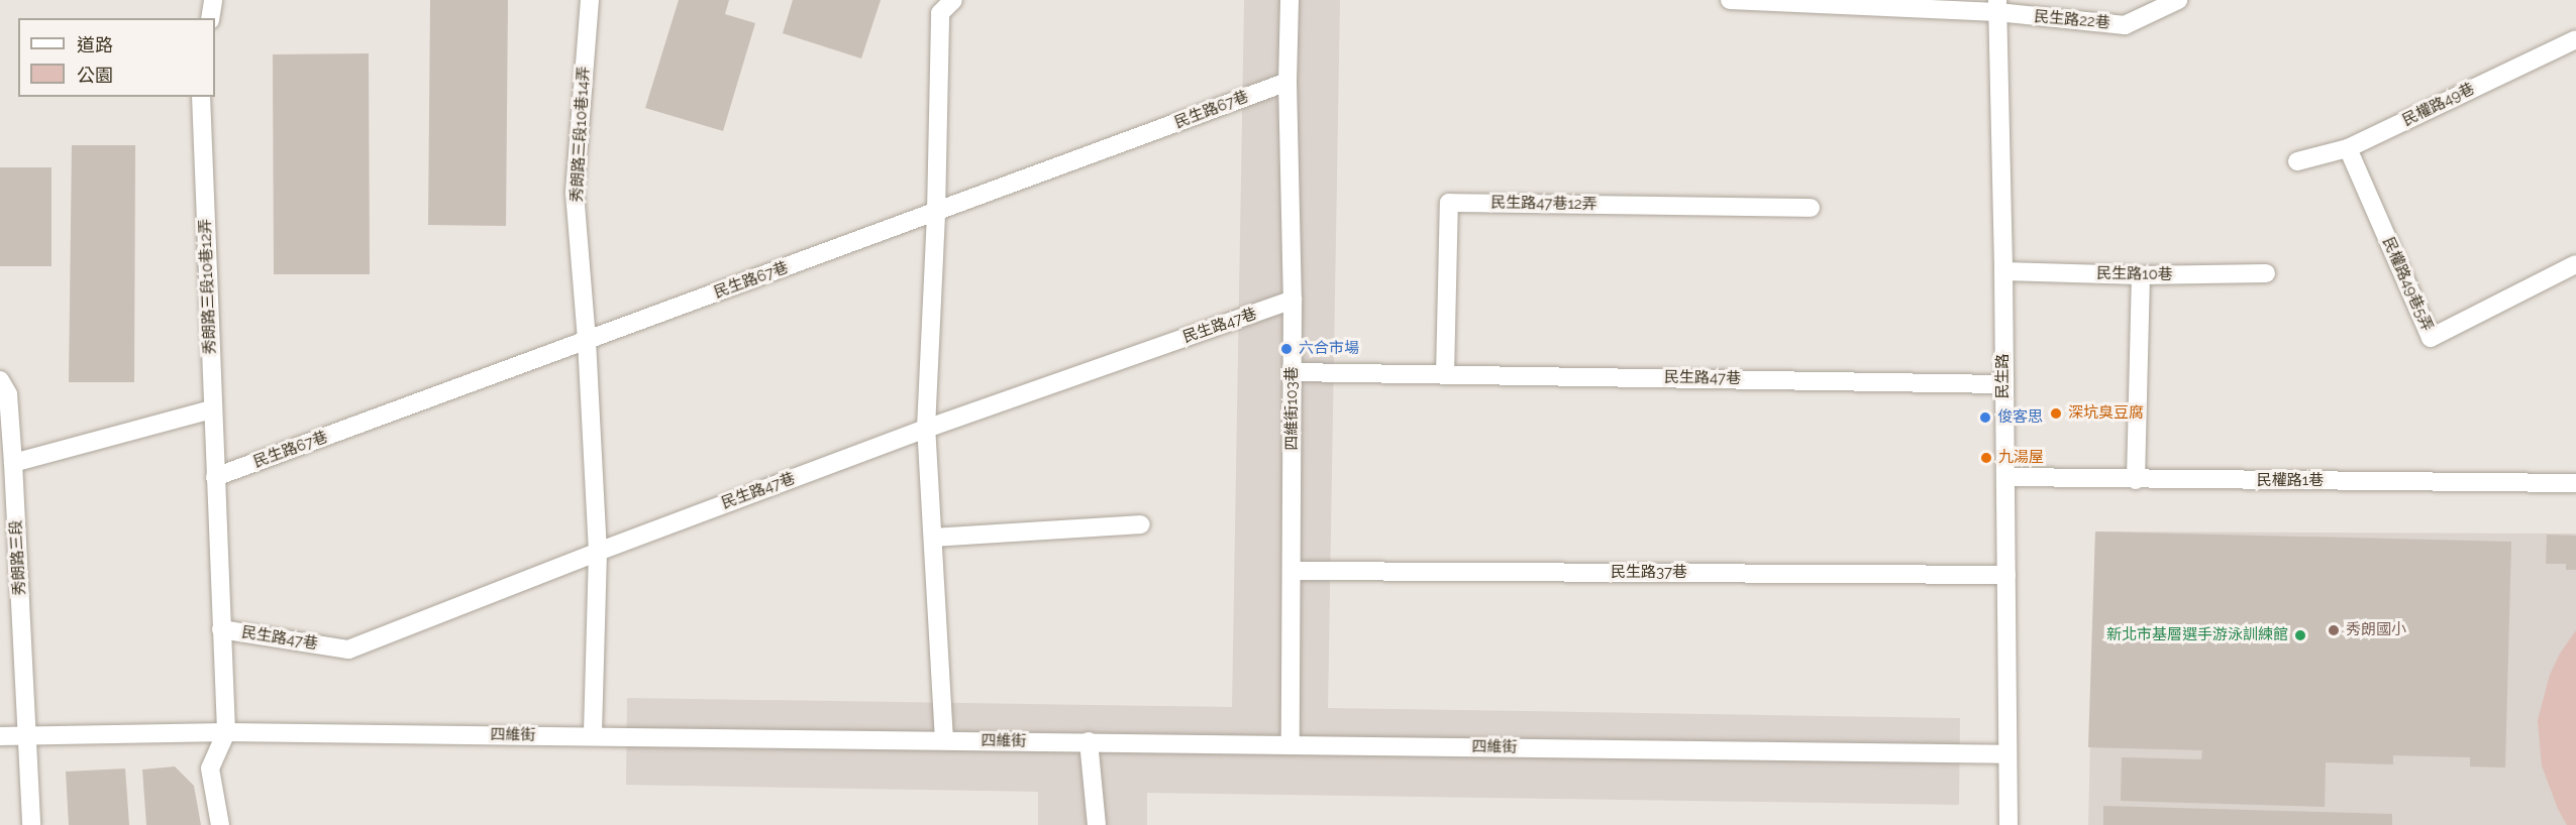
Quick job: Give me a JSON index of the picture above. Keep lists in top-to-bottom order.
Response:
{
  "streets": {
    "street": [
      "民生路22巷",
      "民權路49巷",
      "民生路67巷",
      "秀朗路三段10巷14弄",
      "民生路47巷12弄",
      "民生路10巷",
      "民權路49巷5弄",
      "秀朗路三段10巷12弄",
      "民生路47巷",
      "民生路",
      "四維街103巷",
      "民權路1巷",
      "秀朗路三段",
      "民生路37巷",
      "四維街"
    ]
  },
  "crossings": [
    ["民生路22巷", "民生路"],
    ["民權路49巷", "民權路49巷5弄"],
    ["民生路67巷", "秀朗路三段10巷14弄"],
    ["民生路67巷", "秀朗路三段10巷12弄"],
    ["民生路67巷", "四維街103巷"],
    ["秀朗路三段10巷14弄", "民生路47巷"],
    ["秀朗路三段10巷14弄", "四維街"],
    ["民生路47巷12弄", "民生路47巷"],
    ["民生路10巷", "民生路"],
    ["秀朗路三段10巷12弄", "民生路47巷"],
    ["秀朗路三段10巷12弄", "四維街"],
    ["民生路47巷", "民生路"],
    ["民生路47巷", "四維街103巷"],
    ["民生路", "民權路1巷"],
    ["民生路", "民生路37巷"],
    ["民生路", "四維街"],
    ["四維街103巷", "民生路37巷"],
    ["四維街103巷", "四維街"],
    ["秀朗路三段", "四維街"]
  ],
  "places": [
    "六合市場",
    "深坑臭豆腐",
    "俊客思",
    "九湯屋",
    "秀朗國小",
    "新北市基層選手游泳訓練館"
  ],
  "legend": ["道路", "公園"]
}
